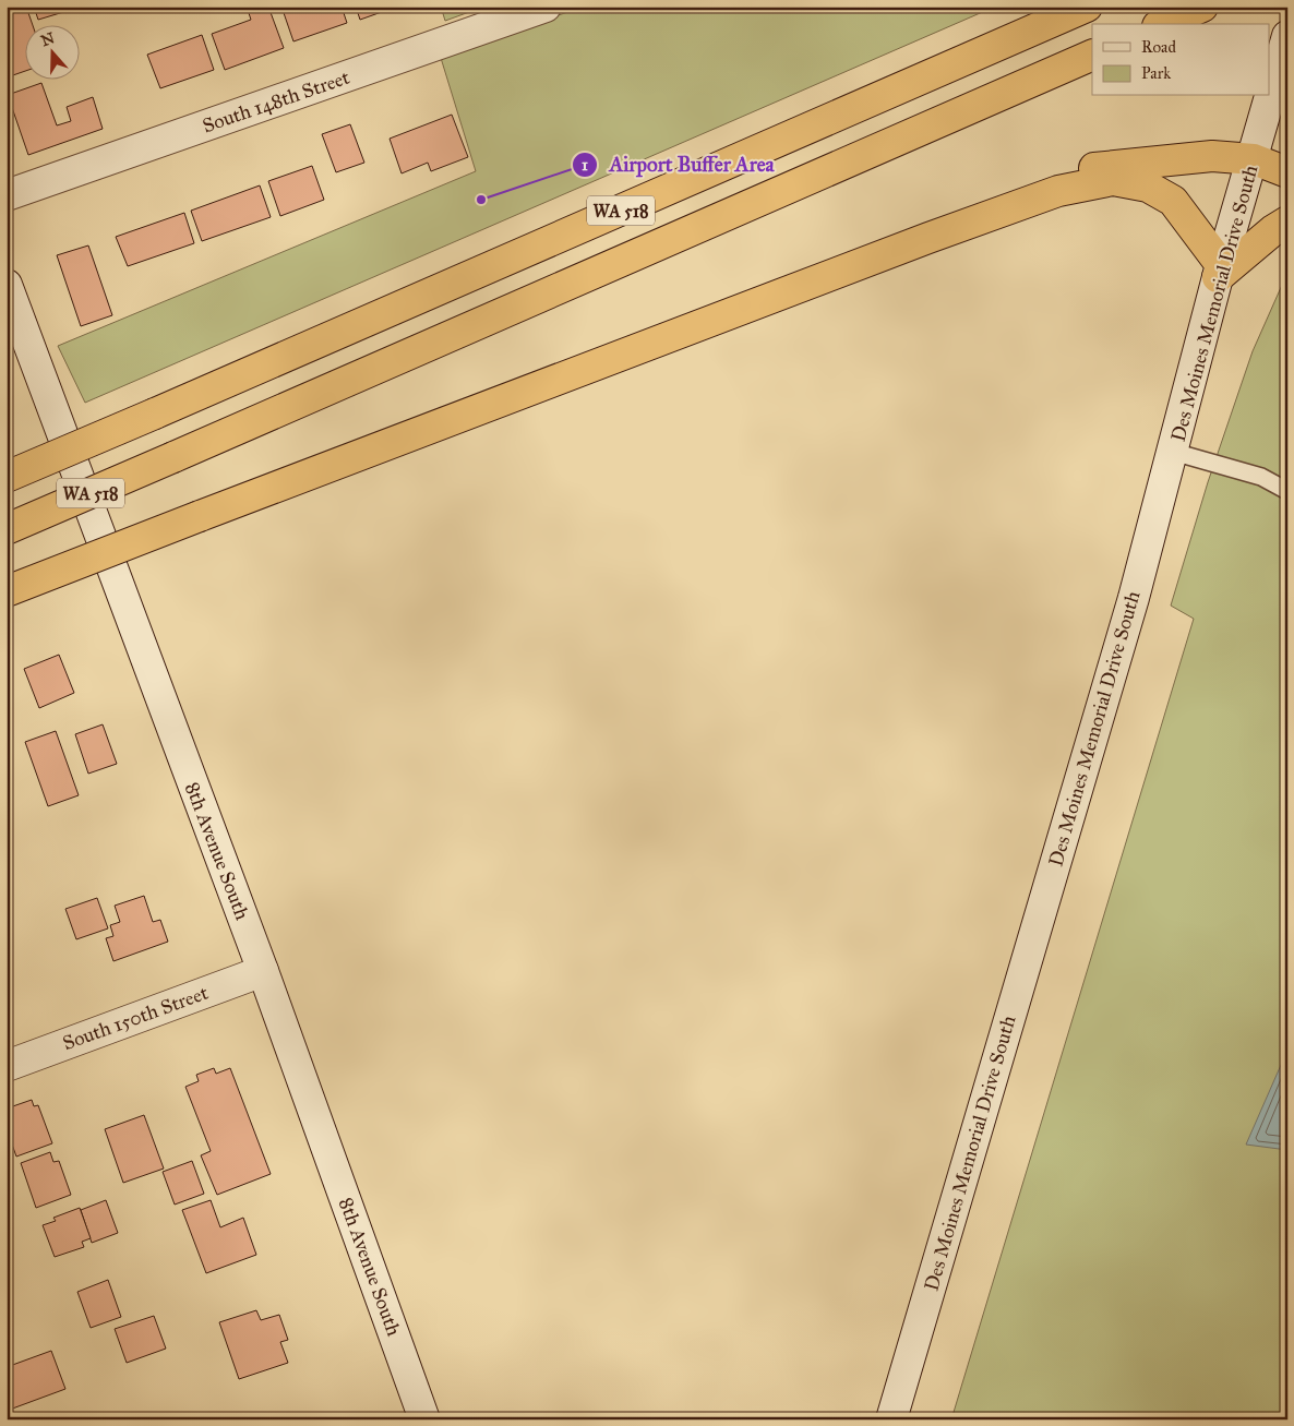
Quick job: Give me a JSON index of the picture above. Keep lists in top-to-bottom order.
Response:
{
  "streets": {
    "highway": ["WA 518"],
    "street": [
      "South 148th Street",
      "Des Moines Memorial Drive South",
      "8th Avenue South",
      "South 150th Street"
    ]
  },
  "crossings": [
    ["8th Avenue South", "South 150th Street"]
  ],
  "places": ["Airport Buffer Area"],
  "legend": ["Road", "Park"],
  "north": "top"
}
